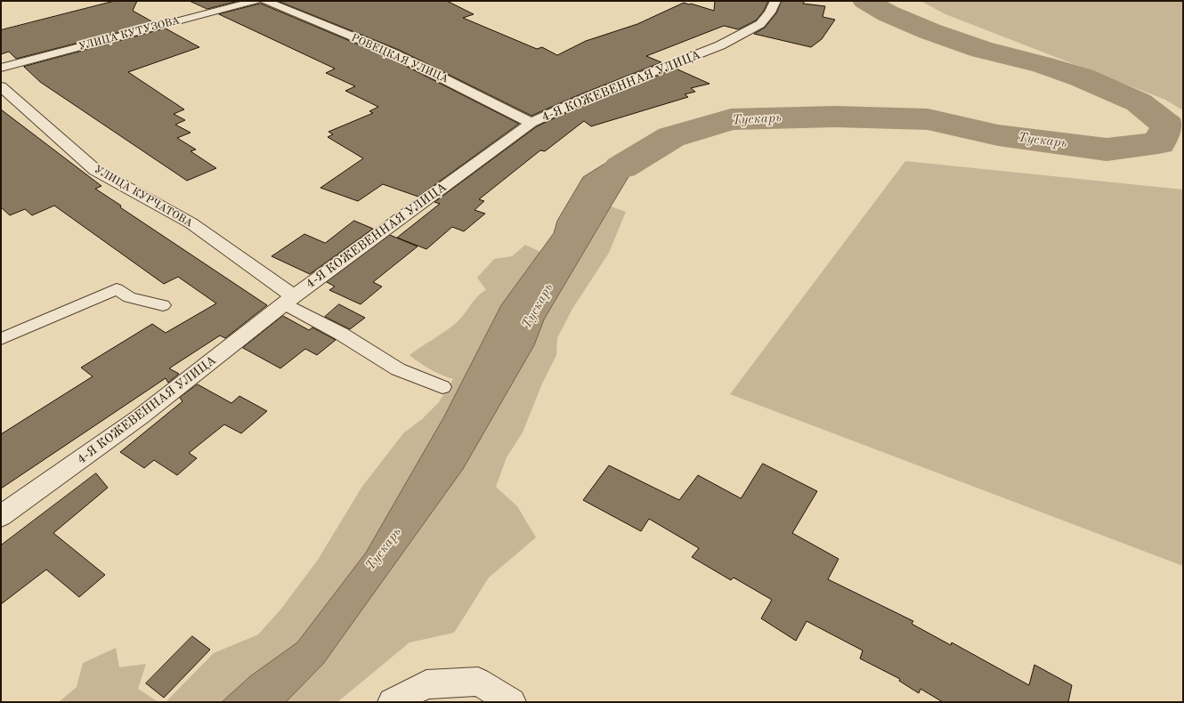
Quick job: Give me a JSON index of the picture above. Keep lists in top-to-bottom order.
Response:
{
  "streets": {
    "street": [
      "УЛИЦА КУТУЗОВА",
      "РОВЕЦКАЯ УЛИЦА",
      "4-Я КОЖЕВЕННАЯ УЛИЦА",
      "УЛИЦА КУРЧАТОВА"
    ]
  },
  "crossings": [
    ["РОВЕЦКАЯ УЛИЦА", "4-Я КОЖЕВЕННАЯ УЛИЦА"],
    ["4-Я КОЖЕВЕННАЯ УЛИЦА", "УЛИЦА КУРЧАТОВА"]
  ],
  "water": ["Тускарь"]
}
